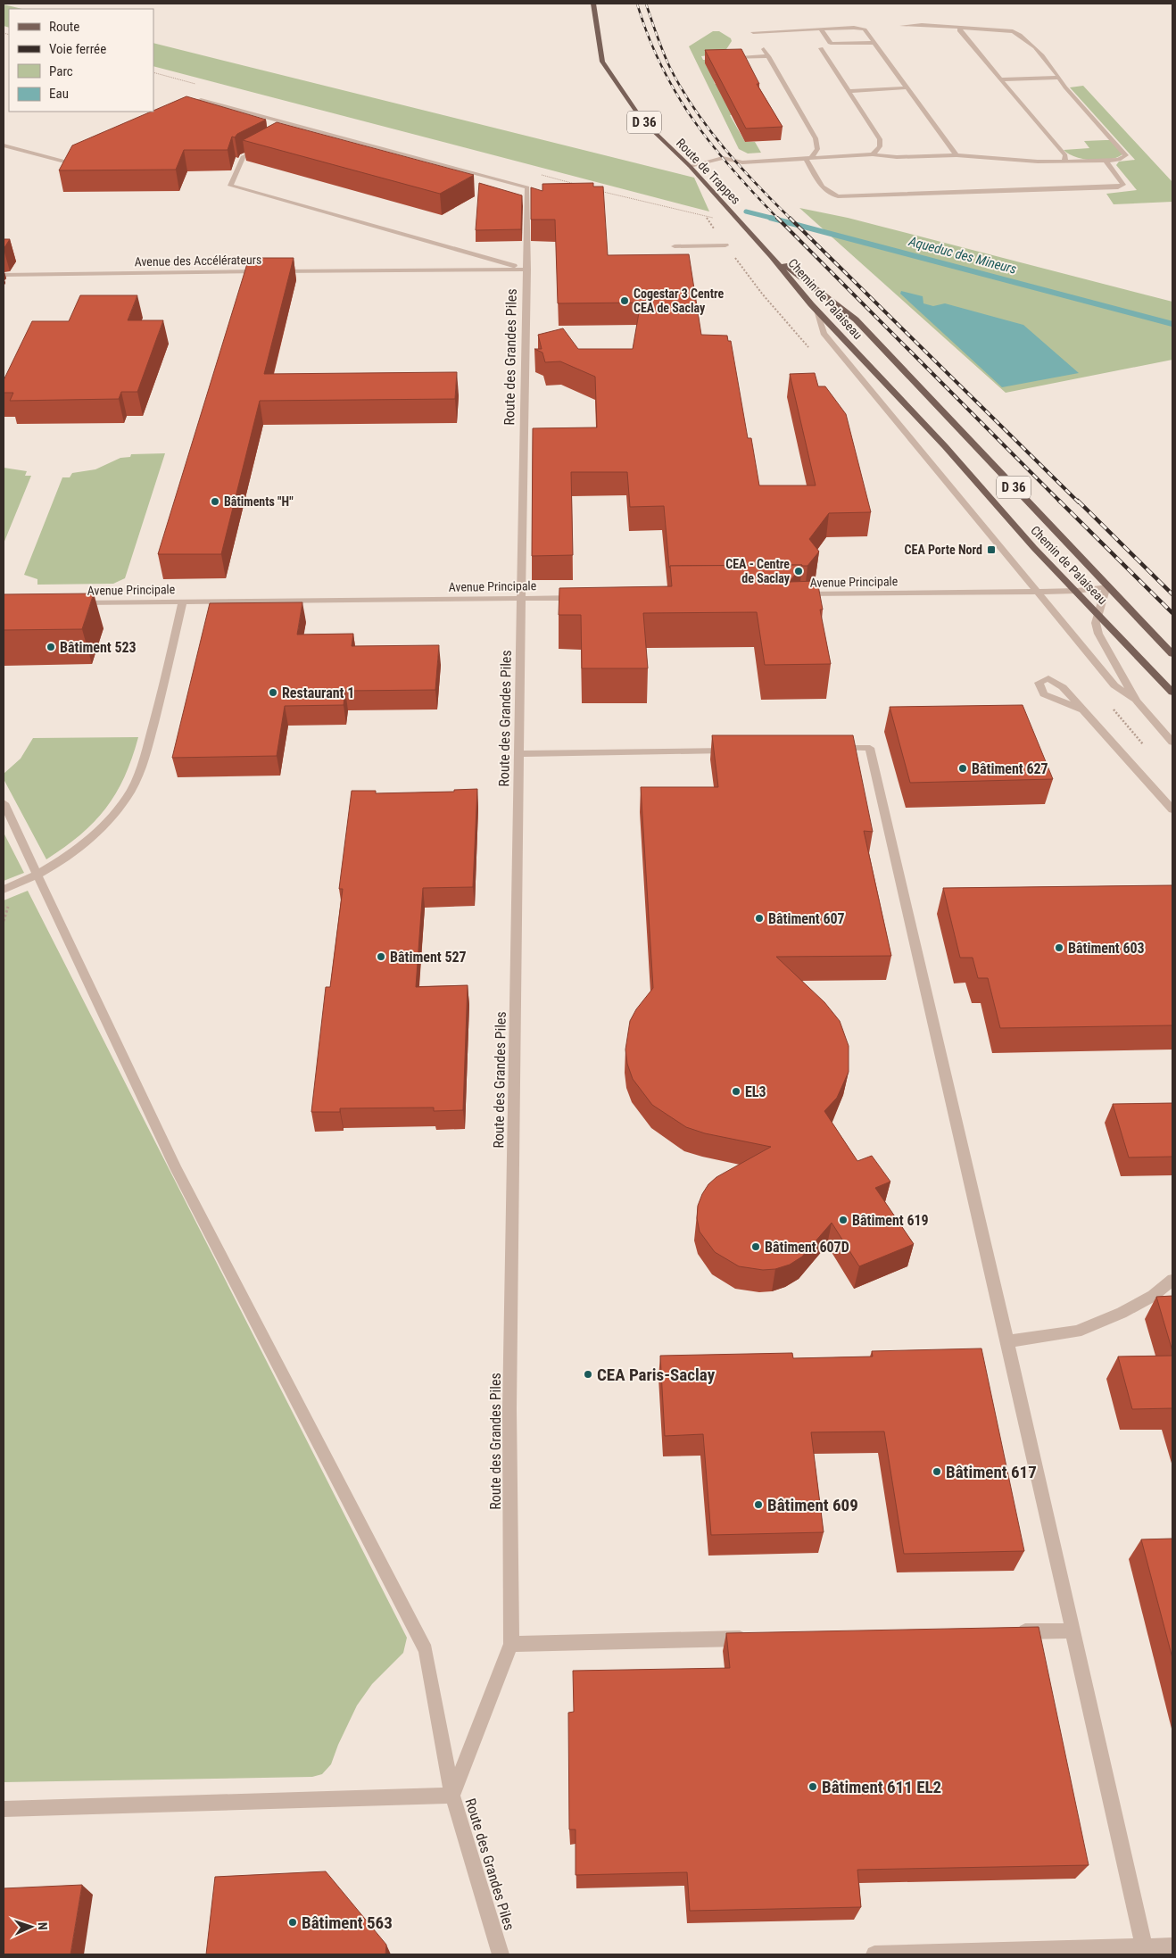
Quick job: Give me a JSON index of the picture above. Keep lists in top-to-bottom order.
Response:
{
  "streets": {
    "main road": ["D 36", "Route de Trappes", "Chemin de Palaiseau"],
    "street": ["Avenue des Accélérateurs", "Route des Grandes Piles", "Avenue Principale"]
  },
  "crossings": [
    ["Route de Trappes", "Chemin de Palaiseau"],
    ["Avenue des Accélérateurs", "Route des Grandes Piles"],
    ["Route des Grandes Piles", "Avenue Principale"]
  ],
  "water": ["Aqueduc des Mineurs"],
  "places": {
    "other": [
      "Cogestar 3 Centre CEA de Saclay",
      "Bâtiments \"H\"",
      "CEA - Centre de Saclay",
      "Bâtiment 523",
      "Restaurant 1",
      "Bâtiment 627",
      "Bâtiment 607",
      "Bâtiment 603",
      "Bâtiment 527",
      "EL3",
      "Bâtiment 619",
      "Bâtiment 607D",
      "CEA Paris-Saclay",
      "Bâtiment 617",
      "Bâtiment 609",
      "Bâtiment 611 EL2",
      "Bâtiment 563"
    ],
    "transit": ["CEA Porte Nord"]
  },
  "legend": [
    "Route",
    "Voie ferrée",
    "Parc",
    "Eau"
  ],
  "north": "right"
}
